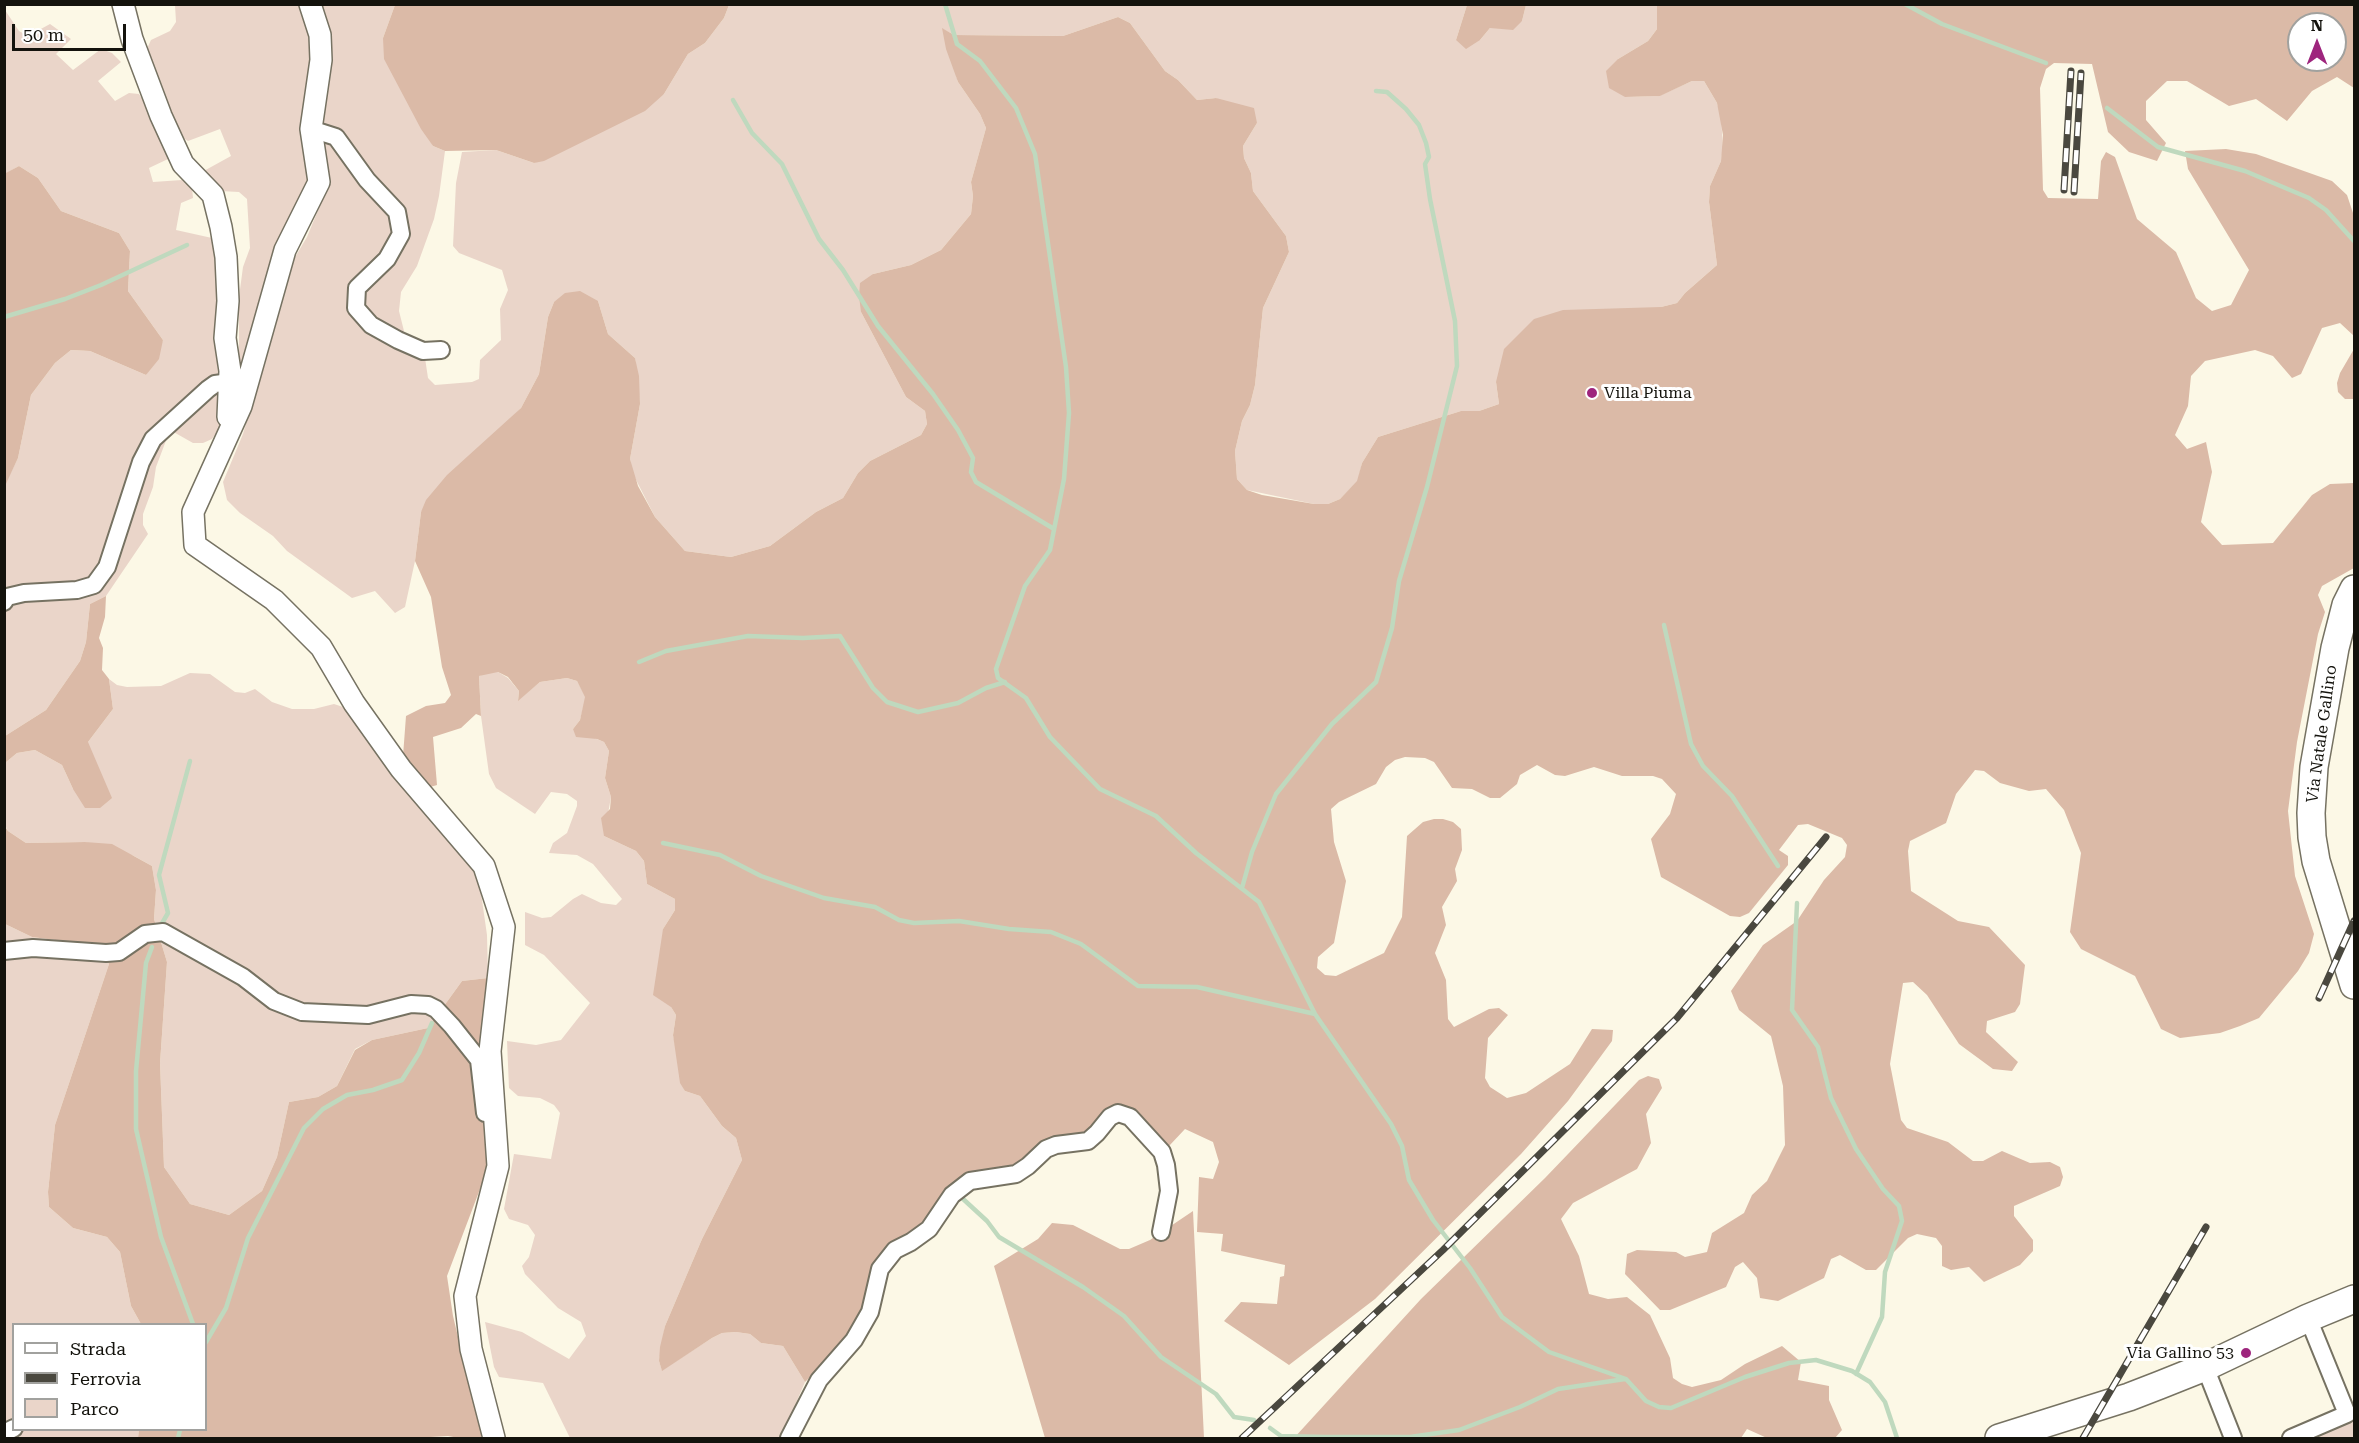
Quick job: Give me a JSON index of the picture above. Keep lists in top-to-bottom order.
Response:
{
  "streets": {
    "main road": ["Via Natale Gallino"]
  },
  "places": ["Villa Piuma", "Via Gallino 53"],
  "legend": ["Strada", "Ferrovia", "Parco"],
  "scale_bar": "50 m",
  "north": "top"
}
